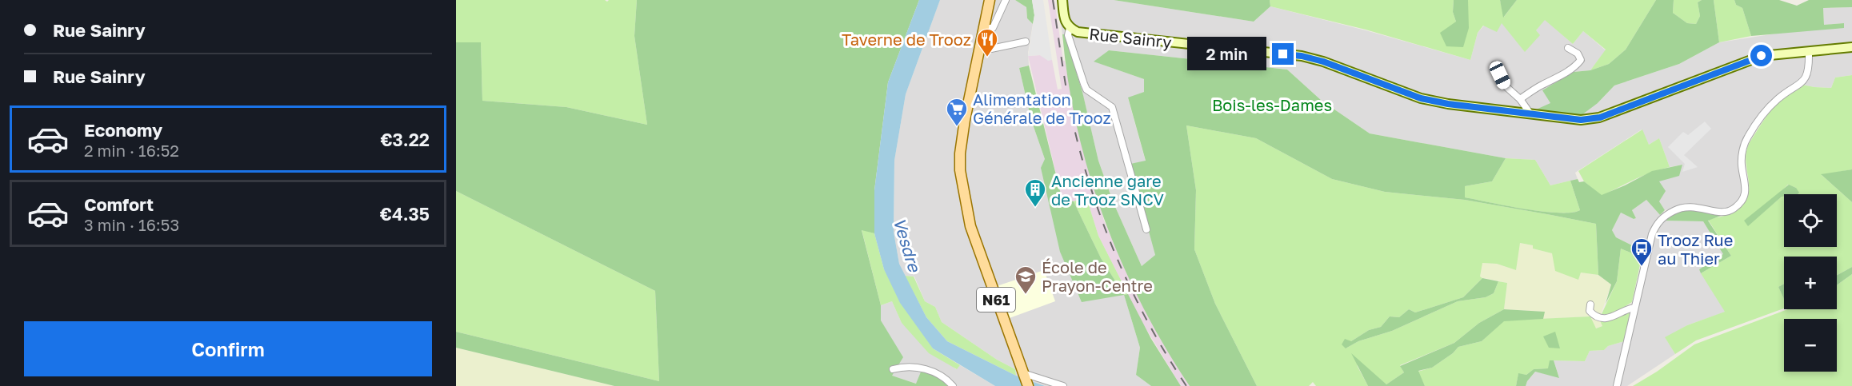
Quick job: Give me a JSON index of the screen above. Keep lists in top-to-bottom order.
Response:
{
  "streets": {
    "main road": ["N61"],
    "street": ["Rue Sainry"]
  },
  "water": ["Vesdre"],
  "parks": ["Bois-les-Dames"],
  "places": {
    "restaurant": ["Taverne de Trooz"],
    "supermarket": ["Alimentation Générale de Trooz"],
    "building": ["Ancienne gare de Trooz SNCV"],
    "bus stop": ["Trooz Rue au Thier"],
    "school or university": ["École de Prayon-Centre"]
  },
  "page": {
    "banner": ["Rue Sainry", "Rue Sainry"],
    "bubble": "2 min",
    "list": [
      {
        "name": "Economy",
        "note": "2 min · 16:52",
        "value": "€3.22"
      },
      {
        "name": "Comfort",
        "note": "3 min · 16:53",
        "value": "€4.35"
      }
    ],
    "map_buttons": ["+", "−"],
    "buttons": "Confirm"
  }
}
